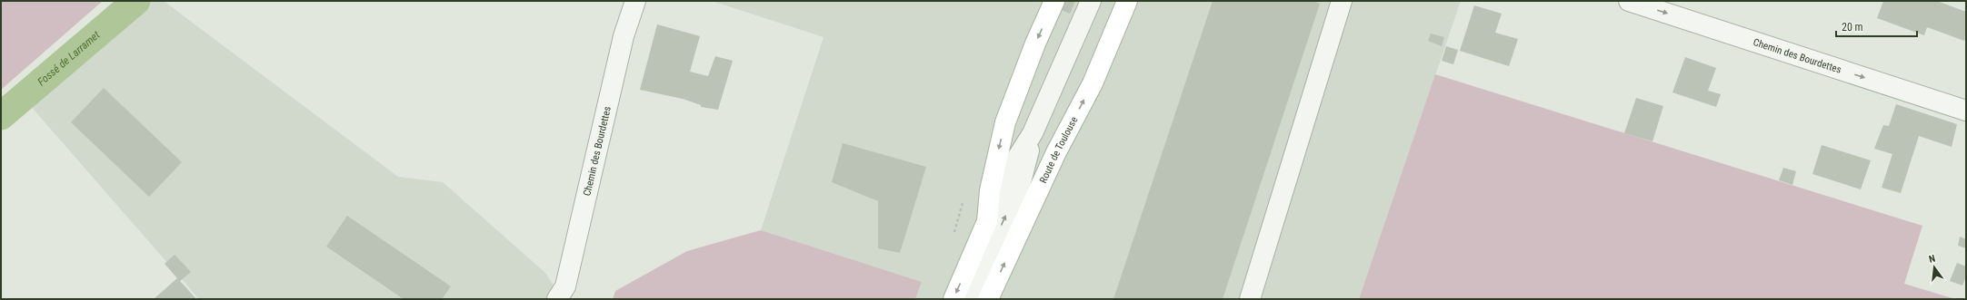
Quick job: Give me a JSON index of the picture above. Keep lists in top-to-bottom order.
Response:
{
  "streets": {
    "main road": ["Route de Toulouse"],
    "street": ["Chemin des Bourdettes"]
  },
  "one_way": ["Chemin des Bourdettes"],
  "water": ["Fossé de Larramet"],
  "scale_bar": "20 m",
  "north": "top"
}
